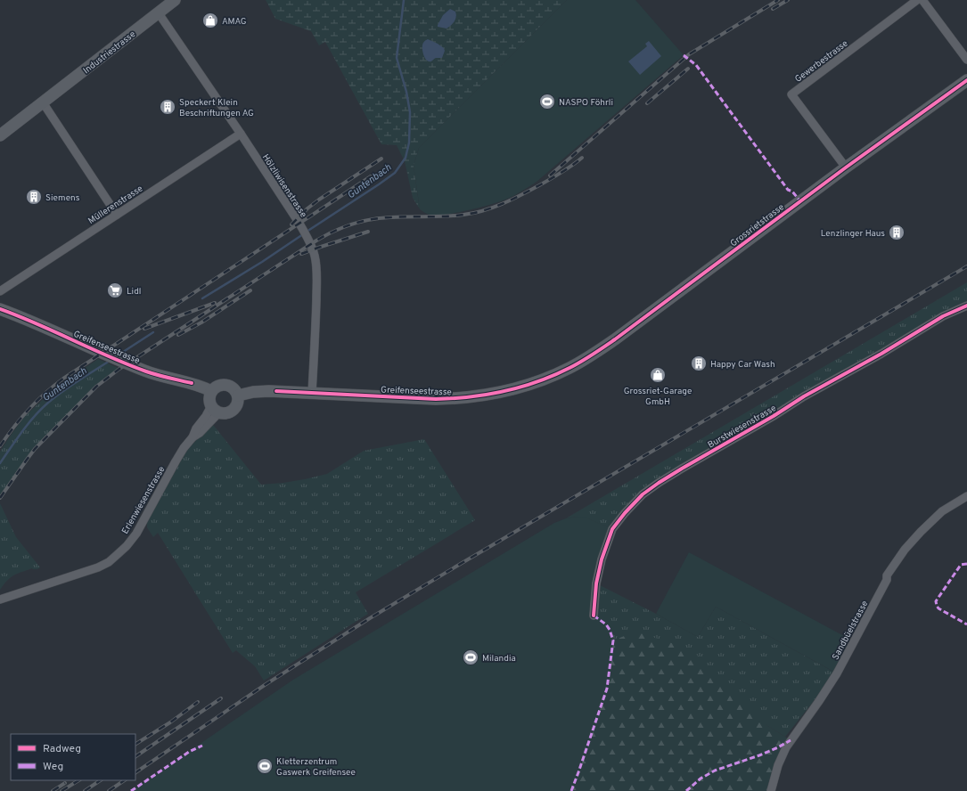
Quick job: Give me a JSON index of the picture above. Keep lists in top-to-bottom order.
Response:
{
  "streets": {
    "street": [
      "Industriestrasse",
      "Gewerbestrasse",
      "Hölzliwisenstrasse",
      "Müllerenstrasse",
      "Grossrietstrasse",
      "Greifenseestrasse",
      "Burstwiesenstrasse",
      "Erlenwiesenstrasse",
      "Sandbüelstrasse"
    ]
  },
  "crossings": [
    ["Industriestrasse", "Hölzliwisenstrasse"],
    ["Gewerbestrasse", "Grossrietstrasse"],
    ["Hölzliwisenstrasse", "Müllerenstrasse"],
    ["Hölzliwisenstrasse", "Greifenseestrasse"],
    ["Grossrietstrasse", "Greifenseestrasse"],
    ["Greifenseestrasse", "Erlenwiesenstrasse"]
  ],
  "water": ["Guntenbach"],
  "places": {
    "shop": ["AMAG", "Grossriet-Garage GmbH"],
    "sports": ["NASPO Föhrli", "Milandia", "Kletterzentrum Gaswerk Greifensee"],
    "building": [
      "Speckert Klein Beschriftungen AG",
      "Siemens",
      "Lenzlinger Haus",
      "Happy Car Wash"
    ],
    "supermarket": ["Lidl"]
  },
  "legend": ["Radweg", "Weg"]
}
